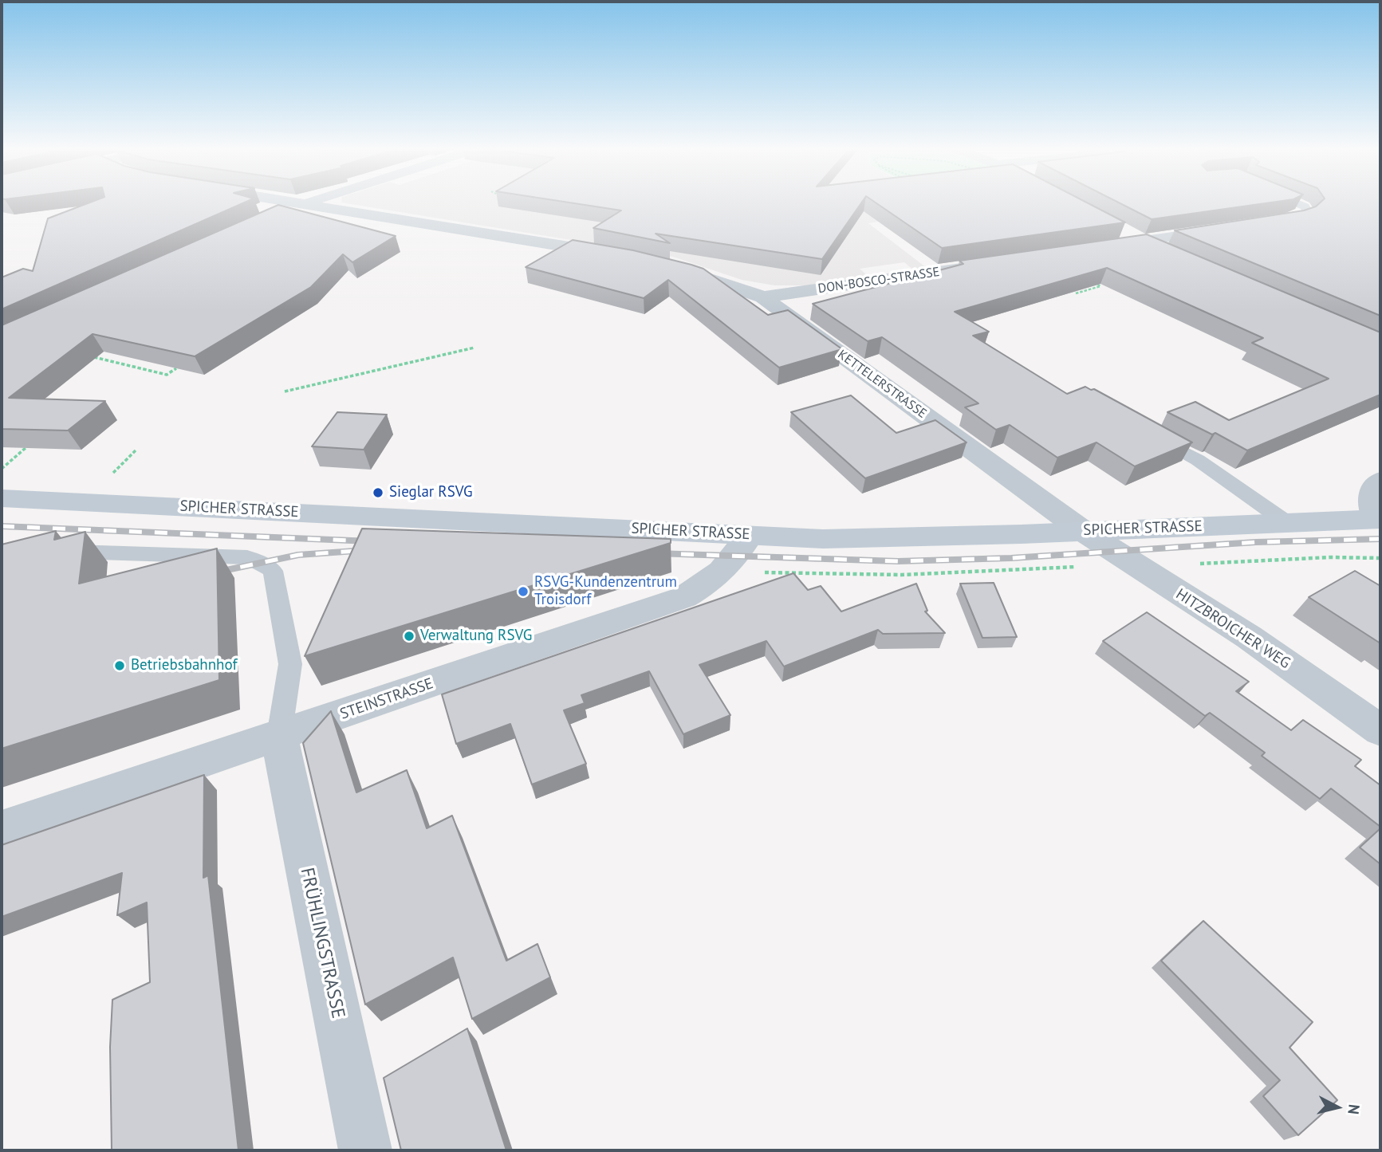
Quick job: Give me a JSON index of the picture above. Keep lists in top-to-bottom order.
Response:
{
  "streets": {
    "street": [
      "DON-BOSCO-STRASSE",
      "KETTELERSTRASSE",
      "SPICHER STRASSE",
      "HITZBROICHER WEG",
      "STEINSTRASSE",
      "FRÜHLINGSTRASSE"
    ]
  },
  "crossings": [
    ["DON-BOSCO-STRASSE", "KETTELERSTRASSE"],
    ["KETTELERSTRASSE", "SPICHER STRASSE"],
    ["KETTELERSTRASSE", "HITZBROICHER WEG"],
    ["SPICHER STRASSE", "HITZBROICHER WEG"],
    ["SPICHER STRASSE", "STEINSTRASSE"],
    ["STEINSTRASSE", "FRÜHLINGSTRASSE"]
  ],
  "places": [
    "Sieglar RSVG",
    "RSVG-Kundenzentrum Troisdorf",
    "Verwaltung RSVG",
    "Betriebsbahnhof"
  ],
  "north": "right"
}
